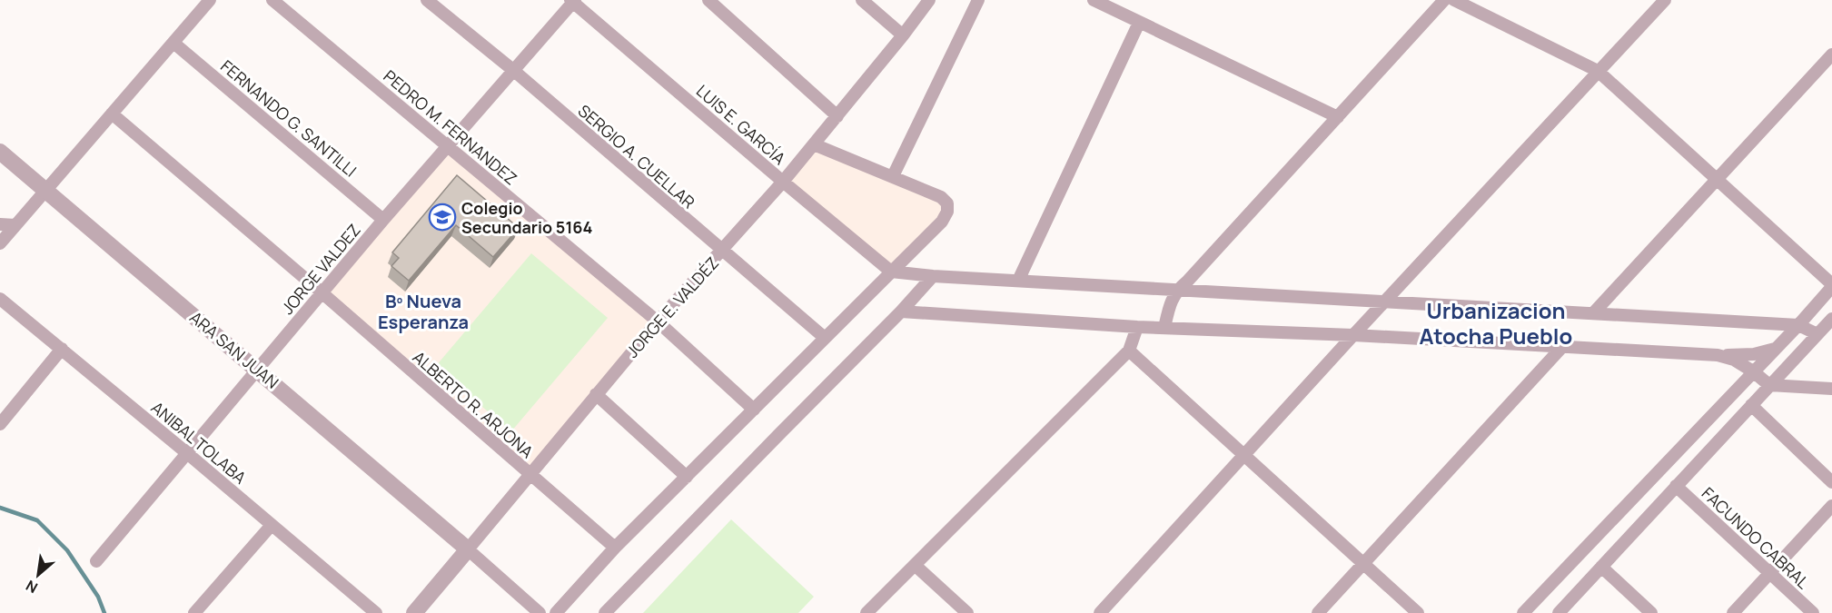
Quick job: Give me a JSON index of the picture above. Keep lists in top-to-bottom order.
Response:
{
  "streets": {
    "street": [
      "FERNANDO G. SANTILLI",
      "LUIS E. GARCÍA",
      "PEDRO M. FERNANDEZ",
      "SERGIO A. CUELLAR",
      "JORGE VALDEZ",
      "JORGE E. VALDÉZ",
      "ARA SAN JUAN",
      "ALBERTO R. ARJONA",
      "ANIBAL TOLABA",
      "FACUNDO CABRAL"
    ]
  },
  "crossings": [
    ["FERNANDO G. SANTILLI", "JORGE VALDEZ"],
    ["LUIS E. GARCÍA", "JORGE VALDEZ"],
    ["LUIS E. GARCÍA", "JORGE E. VALDÉZ"],
    ["PEDRO M. FERNANDEZ", "JORGE VALDEZ"],
    ["PEDRO M. FERNANDEZ", "JORGE E. VALDÉZ"],
    ["SERGIO A. CUELLAR", "JORGE VALDEZ"],
    ["SERGIO A. CUELLAR", "JORGE E. VALDÉZ"],
    ["JORGE VALDEZ", "ARA SAN JUAN"],
    ["JORGE VALDEZ", "ALBERTO R. ARJONA"],
    ["JORGE VALDEZ", "ANIBAL TOLABA"],
    ["JORGE E. VALDÉZ", "ARA SAN JUAN"],
    ["JORGE E. VALDÉZ", "ALBERTO R. ARJONA"]
  ],
  "districts": ["Bº Nueva Esperanza", "Urbanizacion Atocha Pueblo"],
  "places": {
    "school or university": ["Colegio Secundario 5164"]
  },
  "north": "bottom left"
}
